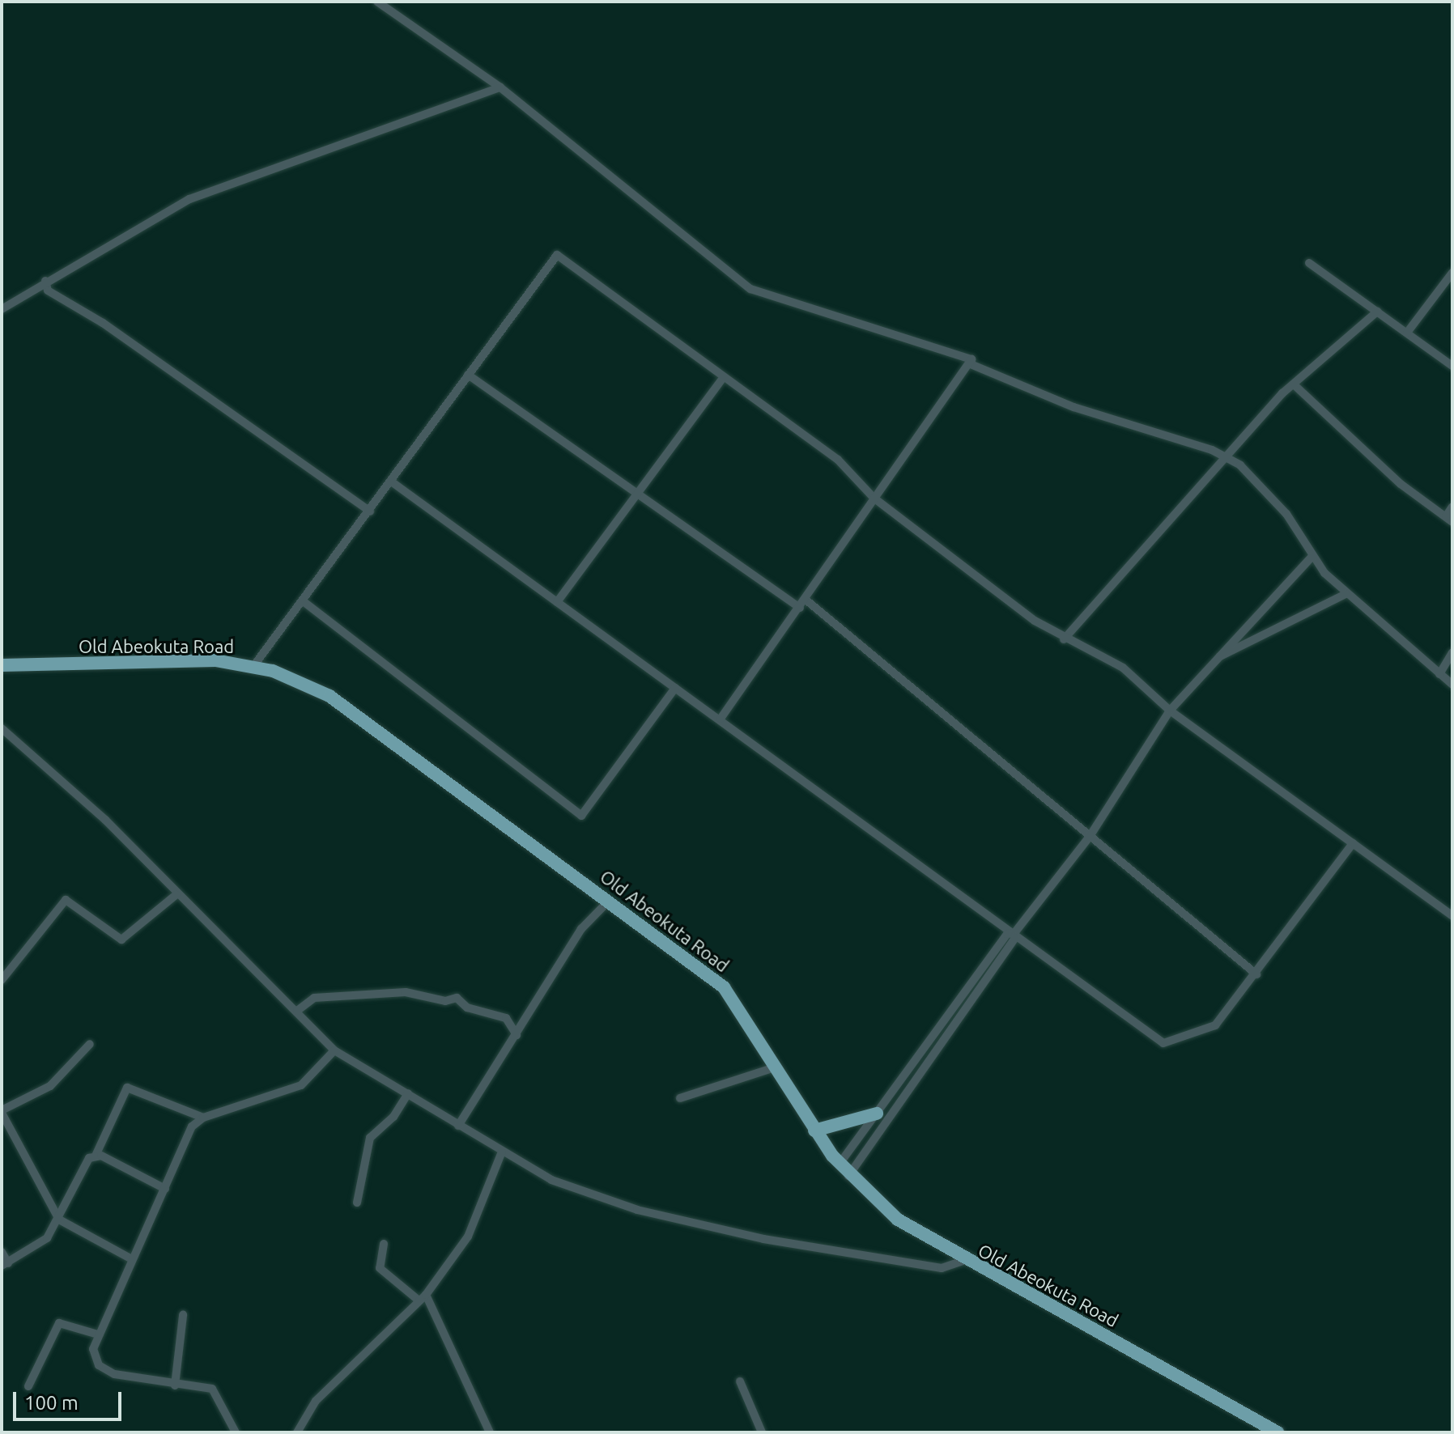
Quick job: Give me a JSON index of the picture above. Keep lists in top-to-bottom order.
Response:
{
  "streets": {
    "highway": ["Old Abeokuta Road"]
  },
  "scale_bar": "100 m"
}
